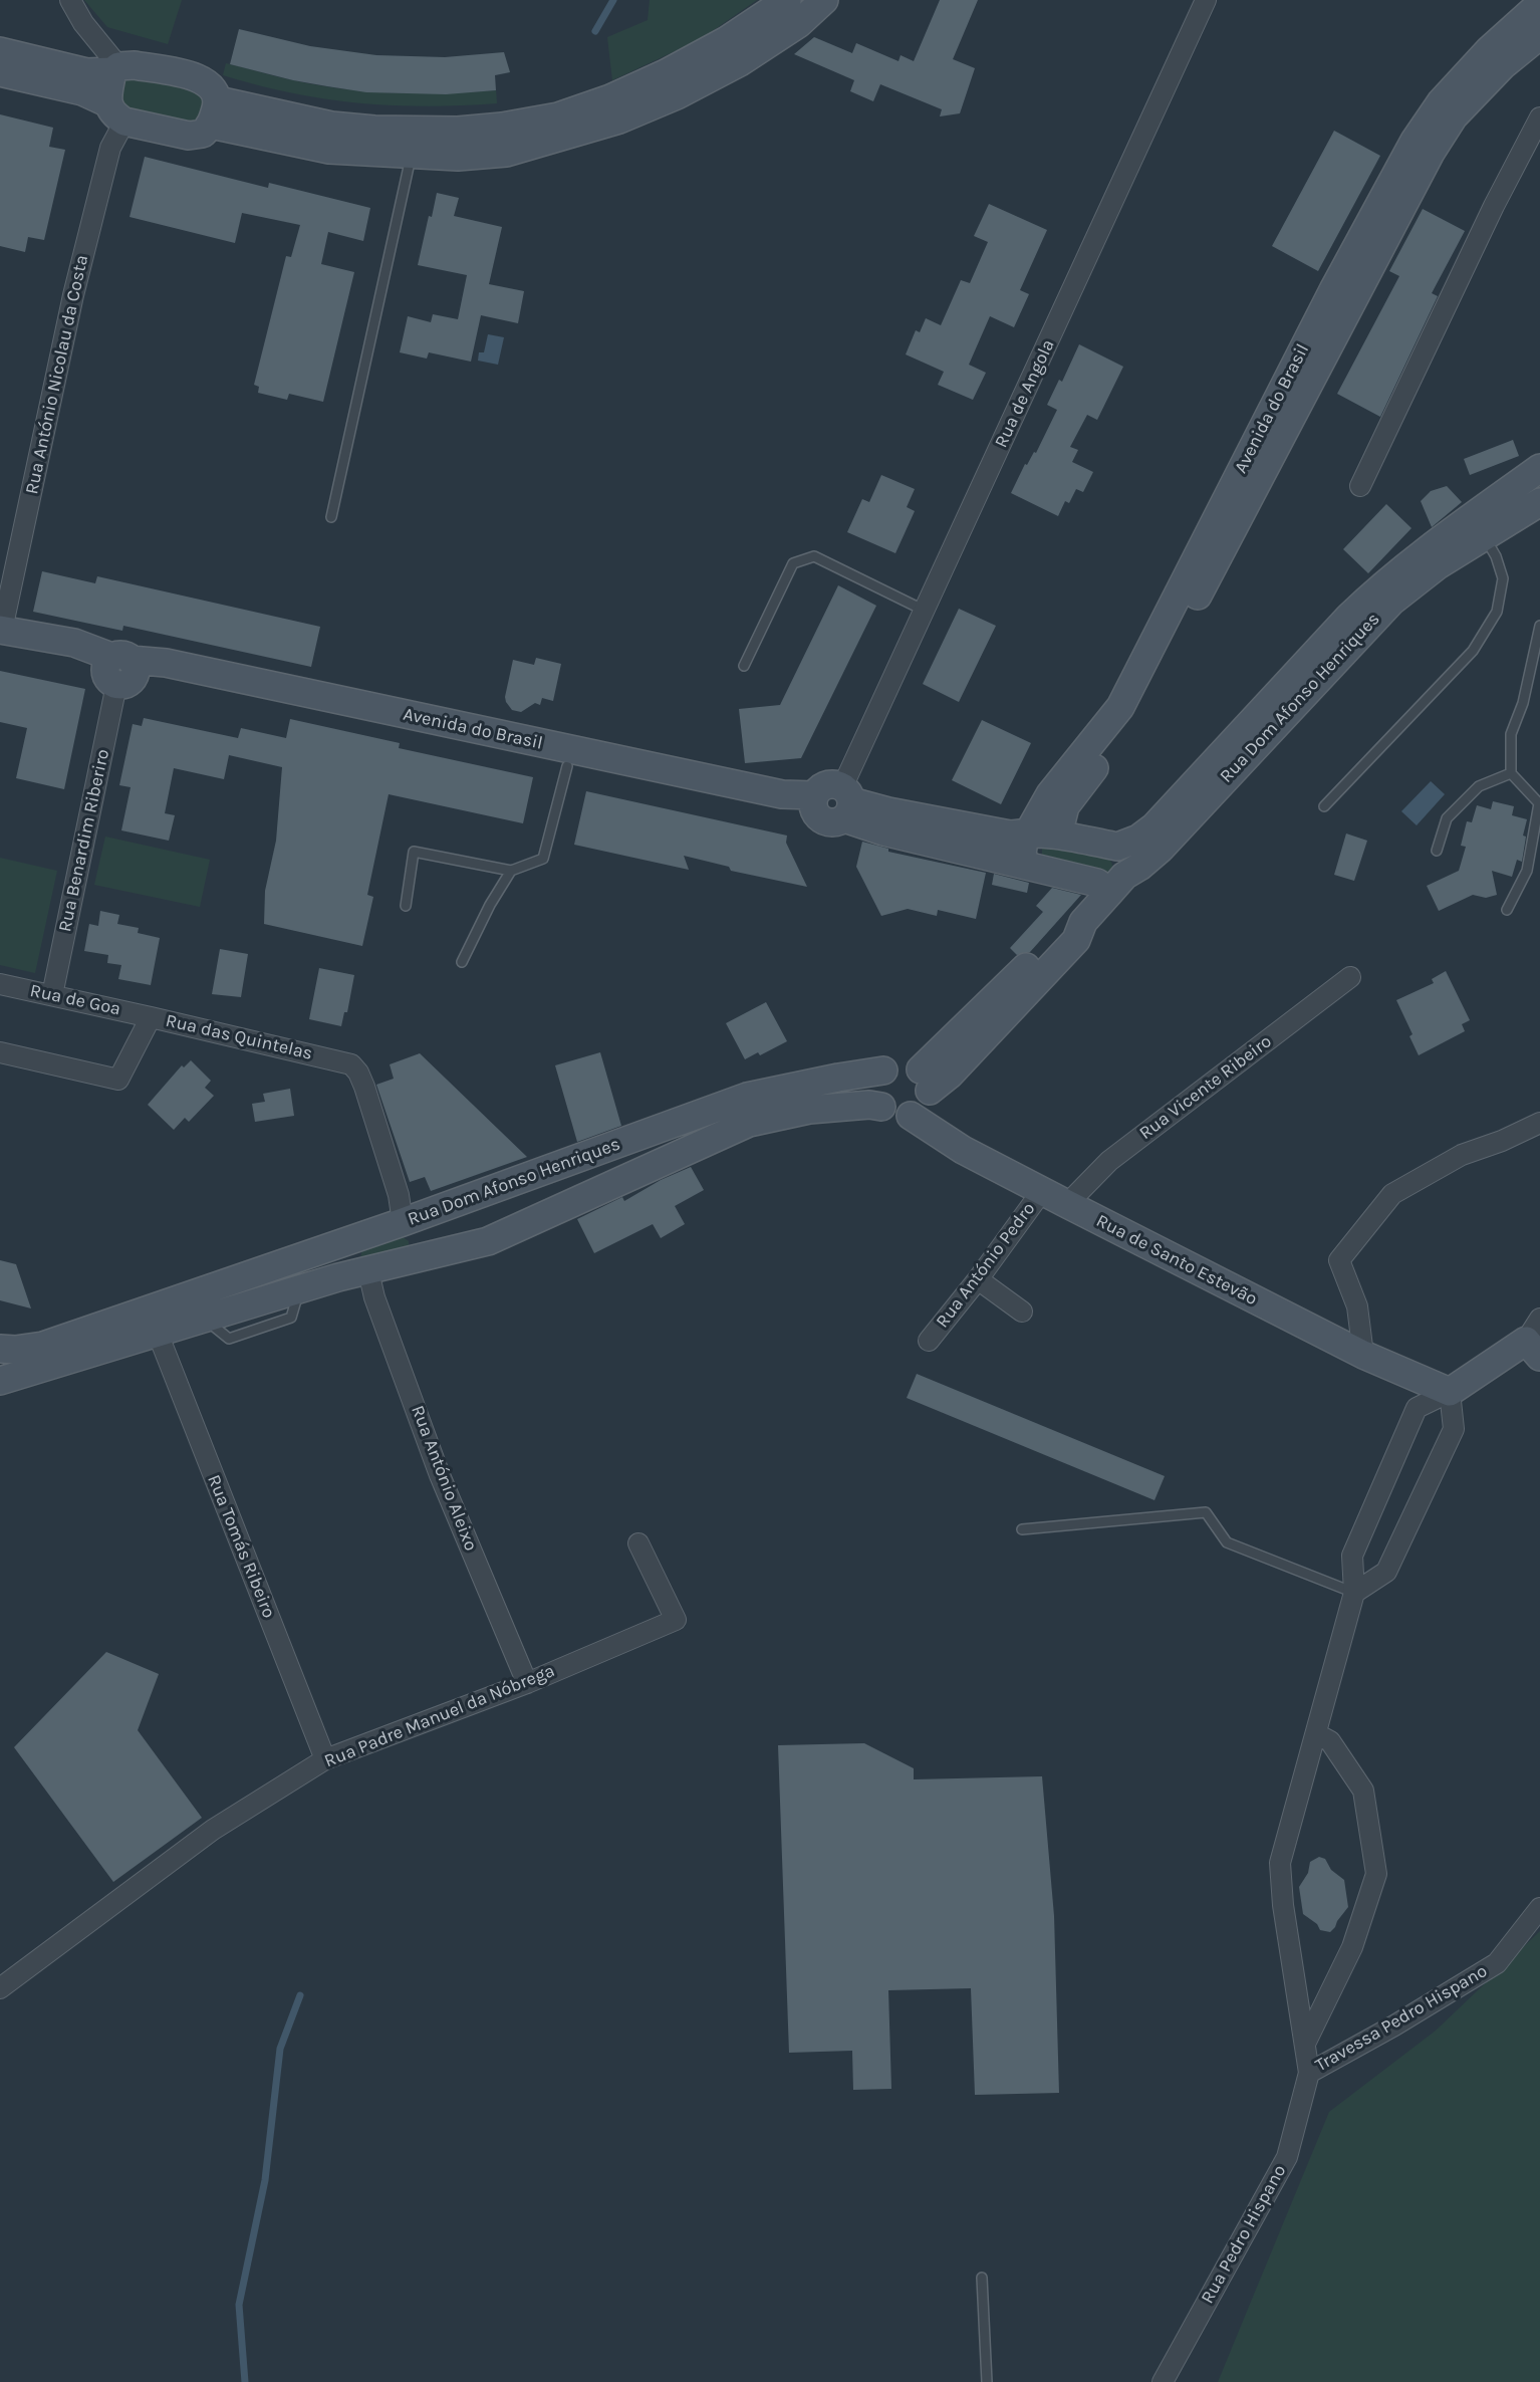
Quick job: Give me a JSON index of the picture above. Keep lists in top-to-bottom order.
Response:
{
  "streets": {
    "street": [
      "Rua António Nicolau da Costa",
      "Rua de Angola",
      "Avenida do Brasil",
      "Rua Dom Afonso Henriques",
      "Rua Benardim Riberiro",
      "Rua de Goa",
      "Rua das Quintelas",
      "Rua Vicente Ribeiro",
      "Rua de Santo Estevão",
      "Rua António Pedro",
      "Rua António Aleixo",
      "Rua Tomás Ribeiro",
      "Rua Padre Manuel da Nóbrega",
      "Travessa Pedro Hispano",
      "Rua Pedro Hispano"
    ]
  },
  "crossings": [
    ["Rua António Nicolau da Costa", "Avenida do Brasil"],
    ["Rua de Angola", "Avenida do Brasil"],
    ["Avenida do Brasil", "Rua Dom Afonso Henriques"],
    ["Avenida do Brasil", "Rua Benardim Riberiro"],
    ["Rua Dom Afonso Henriques", "Rua das Quintelas"],
    ["Rua Dom Afonso Henriques", "Rua de Santo Estevão"],
    ["Rua Dom Afonso Henriques", "Rua António Aleixo"],
    ["Rua Dom Afonso Henriques", "Rua Tomás Ribeiro"],
    ["Rua Benardim Riberiro", "Rua de Goa"],
    ["Rua de Goa", "Rua das Quintelas"],
    ["Rua Vicente Ribeiro", "Rua de Santo Estevão"],
    ["Rua de Santo Estevão", "Rua António Pedro"],
    ["Rua de Santo Estevão", "Rua Pedro Hispano"],
    ["Rua António Aleixo", "Rua Padre Manuel da Nóbrega"],
    ["Rua Tomás Ribeiro", "Rua Padre Manuel da Nóbrega"],
    ["Travessa Pedro Hispano", "Rua Pedro Hispano"]
  ]
}
